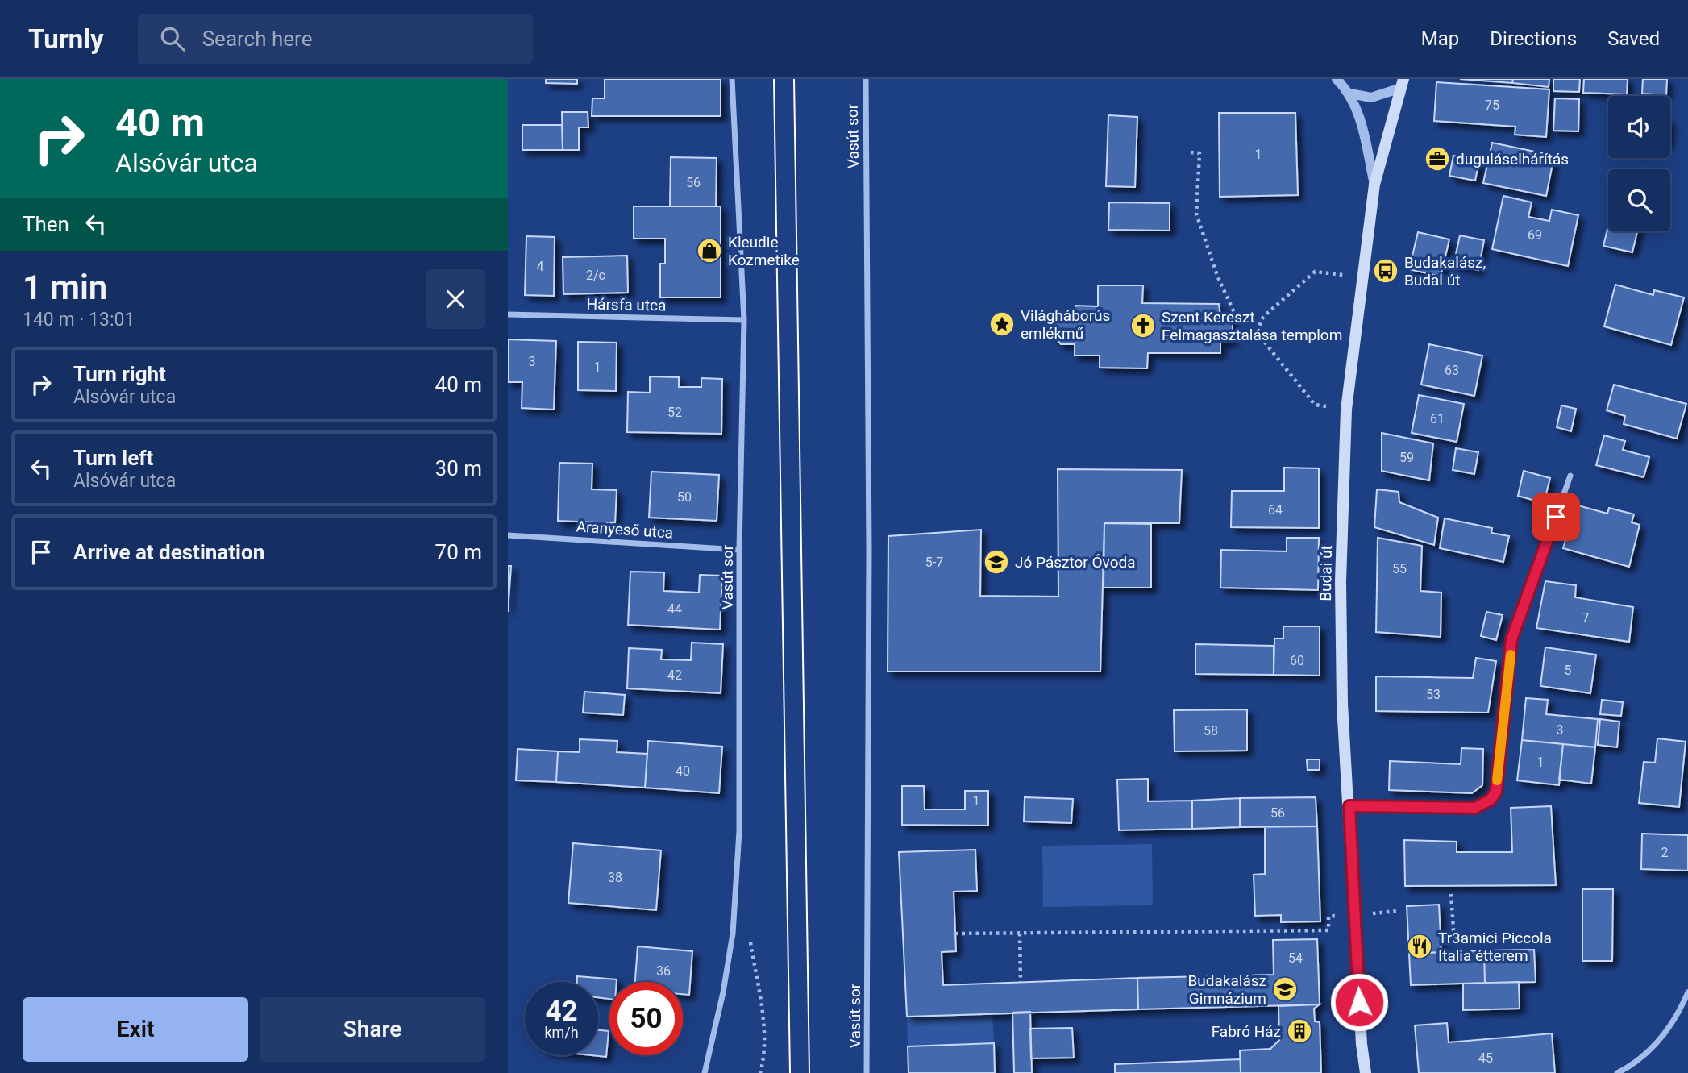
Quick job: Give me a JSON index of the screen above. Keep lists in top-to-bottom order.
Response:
{
  "streets": {
    "main road": ["Budai út"],
    "street": ["Vasút sor", "Hársfa utca", "Aranyeső utca"]
  },
  "crossings": [
    ["Vasút sor", "Hársfa utca"],
    ["Vasút sor", "Aranyeső utca"]
  ],
  "places": {
    "office": ["duguláselhárítás"],
    "shop": ["Kleudie Kozmetike"],
    "bus stop": ["Budakalász, Budai út"],
    "place": ["Világháborús emlékmű"],
    "church": ["Szent Kereszt Felmagasztalása templom"],
    "school or university": ["Jó Pásztor Óvoda", "Budakalász Gimnázium"],
    "restaurant": ["Tr3amici Piccola Italia étterem"],
    "building": ["Fabró Ház"]
  },
  "house_numbers": [
    "75",
    "1",
    "56",
    "69",
    "4",
    "2/c",
    "3",
    "1",
    "63",
    "52",
    "61",
    "59",
    "50",
    "64",
    "5-7",
    "55",
    "44",
    "7",
    "60",
    "5",
    "42",
    "53",
    "3",
    "58",
    "1",
    "40",
    "1",
    "56",
    "2",
    "38",
    "54",
    "36",
    "45"
  ],
  "page": {
    "header": "Turnly",
    "search": "Search here",
    "nav": ["Map", "Directions", "Saved"],
    "turn": ["40 m", "Alsóvár utca"],
    "then": "Then",
    "heading": ["1 min", "140 m · 13:01"],
    "list": [
      {
        "name": "Turn right",
        "note": "Alsóvár utca",
        "value": "40 m"
      },
      {
        "name": "Turn left",
        "note": "Alsóvár utca",
        "value": "30 m"
      },
      {
        "name": "Arrive at destination",
        "value": "70 m"
      }
    ],
    "speed": "42 km/h",
    "limit": "50",
    "buttons": ["Exit", "Share"]
  }
}
